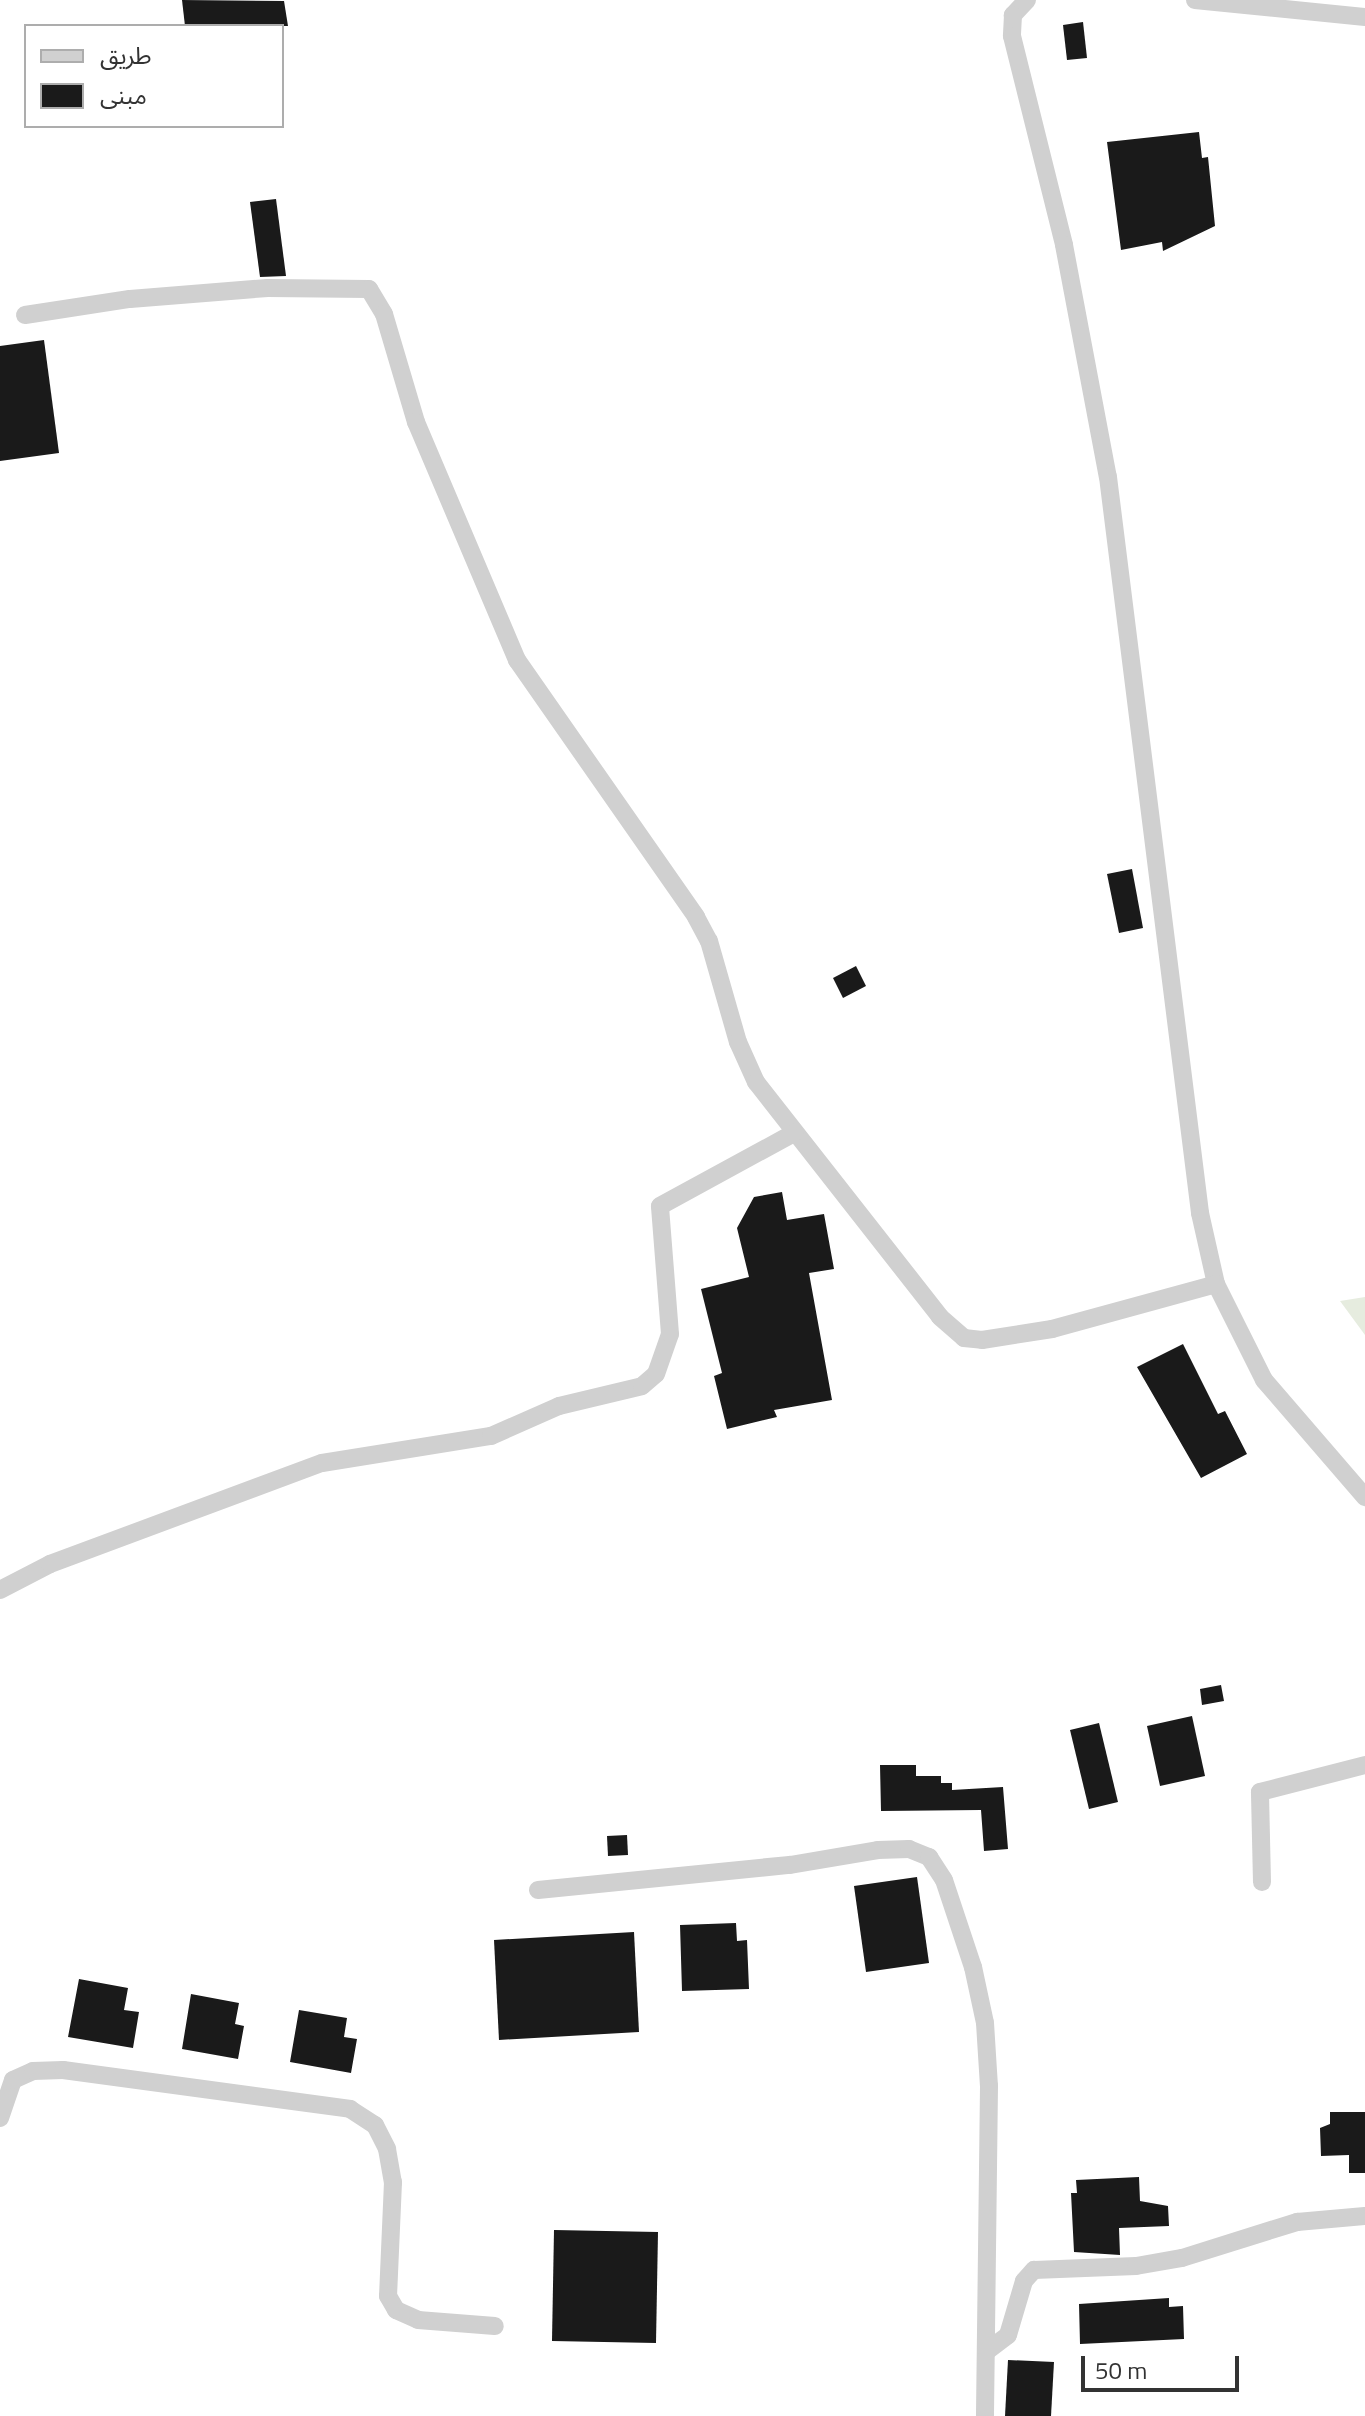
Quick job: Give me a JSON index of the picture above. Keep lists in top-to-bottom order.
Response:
{
  "legend": ["طريق", "مبنى"],
  "scale_bar": "50 m"
}
